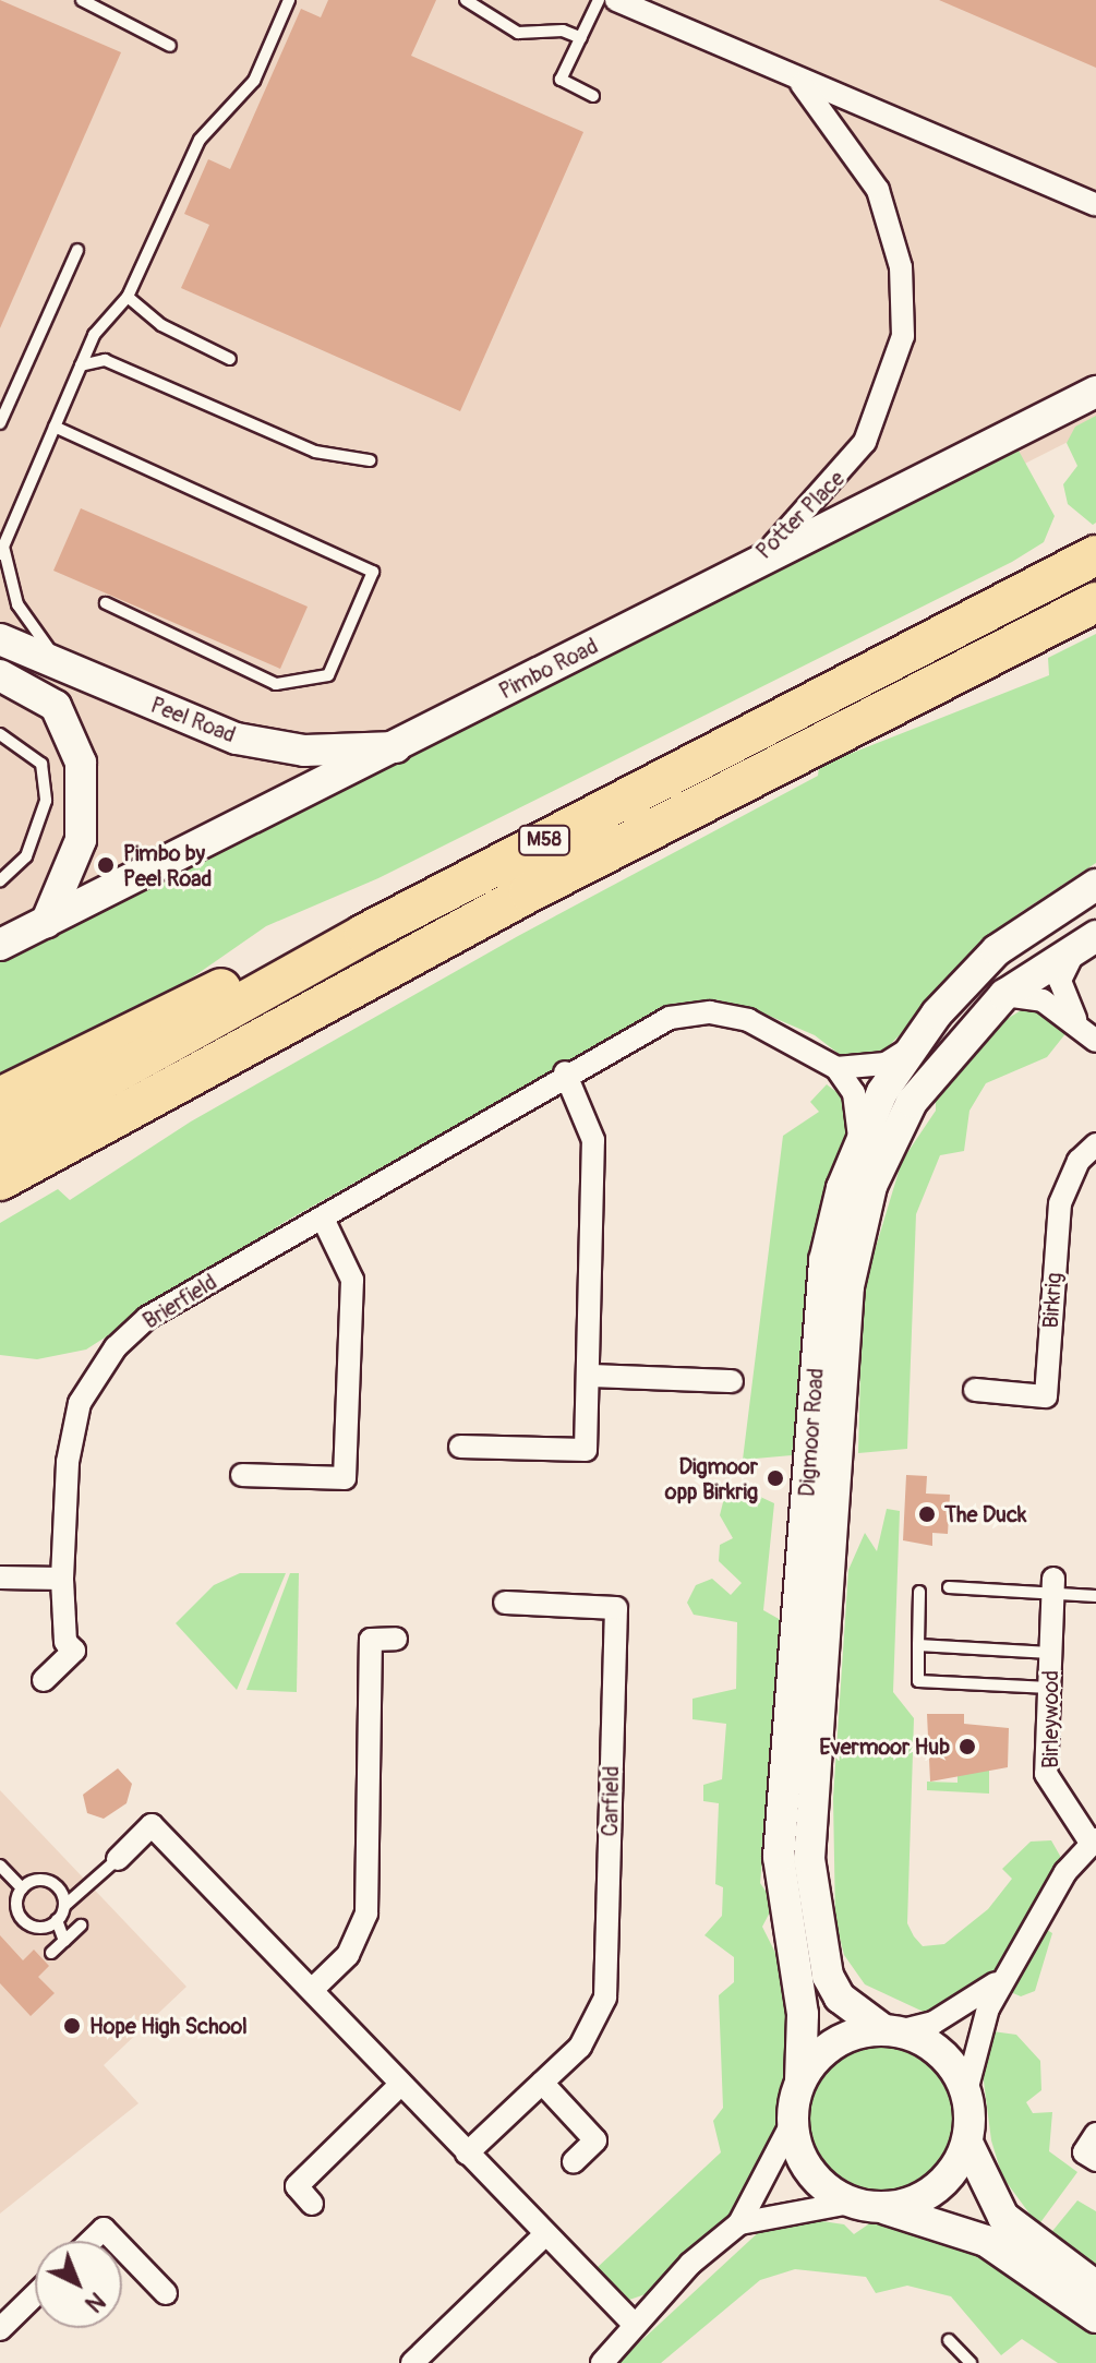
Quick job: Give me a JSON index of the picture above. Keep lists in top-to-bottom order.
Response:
{
  "streets": {
    "highway": ["M58"],
    "street": [
      "Potter Place",
      "Pimbo Road",
      "Peel Road",
      "Birkrig",
      "Brierfield",
      "Digmoor Road",
      "Birleywood",
      "Carfield"
    ]
  },
  "crossings": [
    ["Potter Place", "Pimbo Road"],
    ["Pimbo Road", "Peel Road"]
  ],
  "places": [
    "Pimbo by Peel Road",
    "Digmoor opp Birkrig",
    "The Duck",
    "Evermoor Hub",
    "Hope High School"
  ],
  "north": "bottom right"
}
